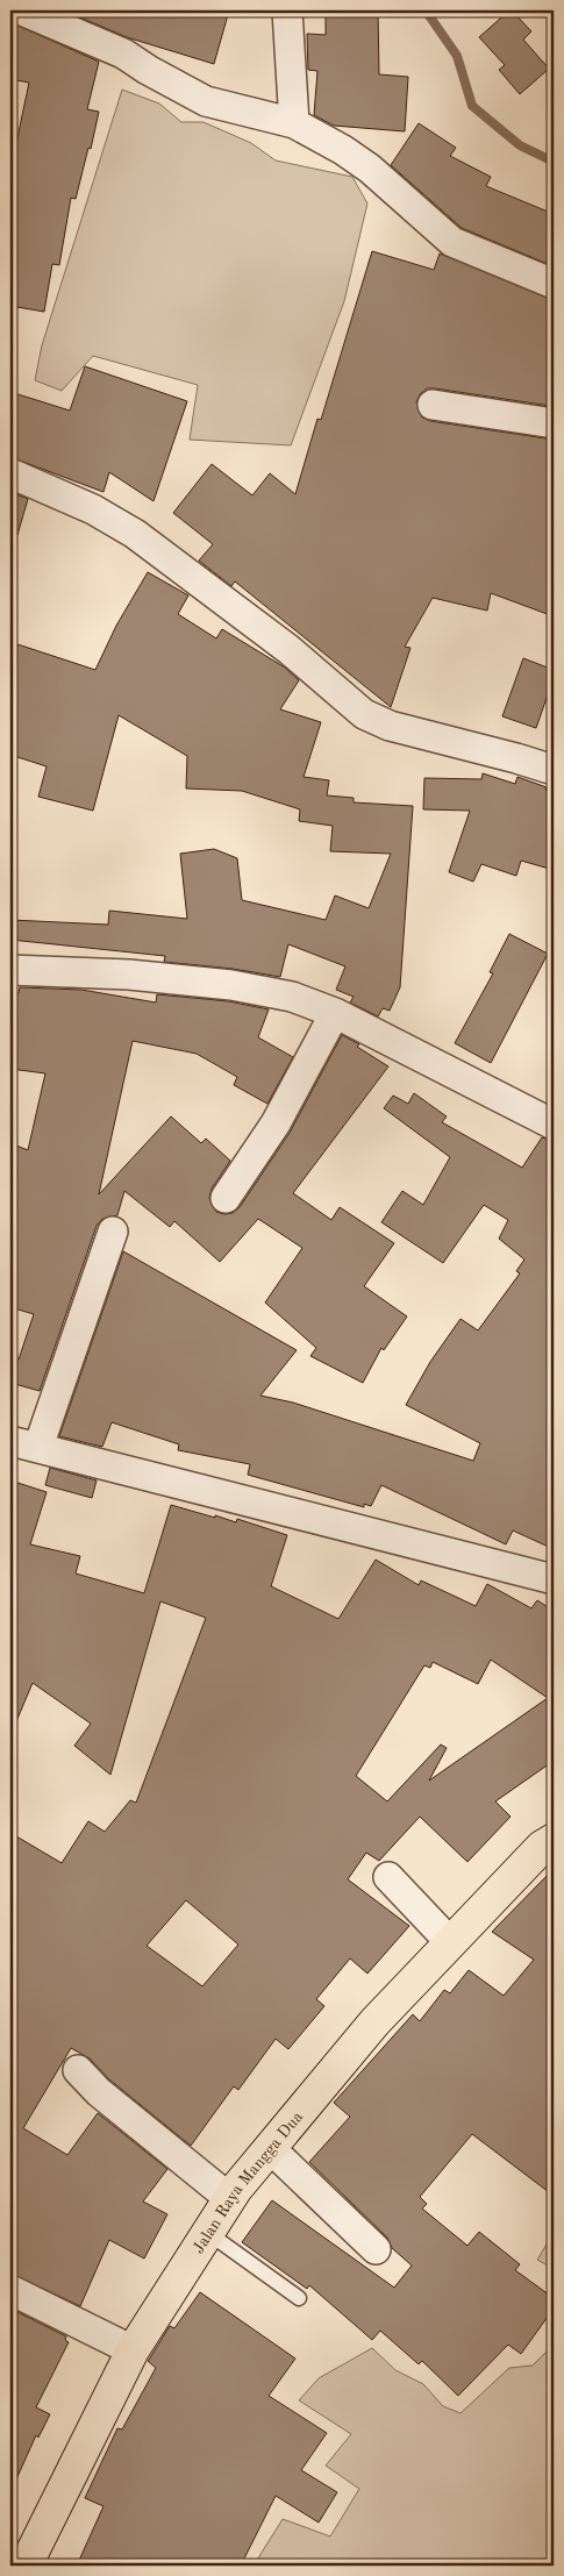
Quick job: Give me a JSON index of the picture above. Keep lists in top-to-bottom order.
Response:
{
  "streets": {
    "highway": ["Jalan Raya Mangga Dua"]
  }
}
